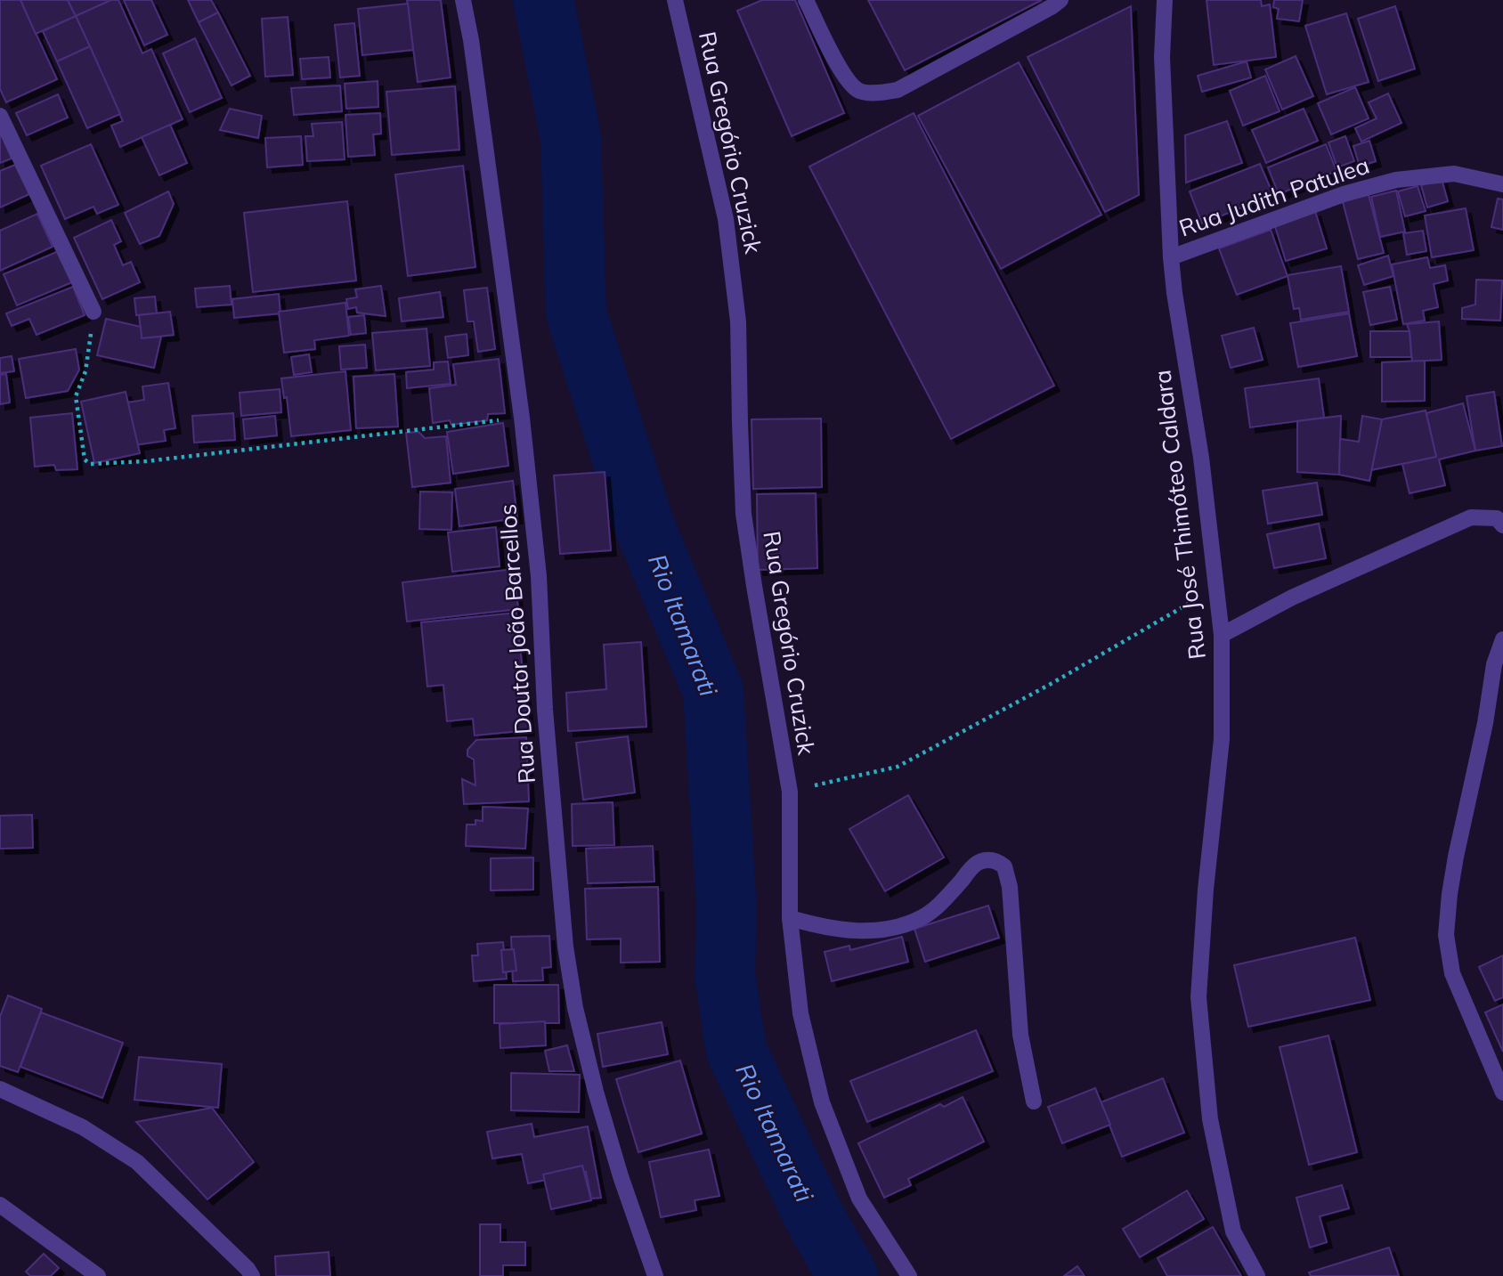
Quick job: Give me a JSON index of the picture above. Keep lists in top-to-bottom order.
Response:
{
  "streets": {
    "street": [
      "Rua Gregório Cruzick",
      "Rua Judith Patulea",
      "Rua José Thimóteo Caldara",
      "Rua Doutor João Barcellos"
    ]
  },
  "crossings": [
    ["Rua Judith Patulea", "Rua José Thimóteo Caldara"]
  ],
  "water": ["Rio Itamarati"]
}
